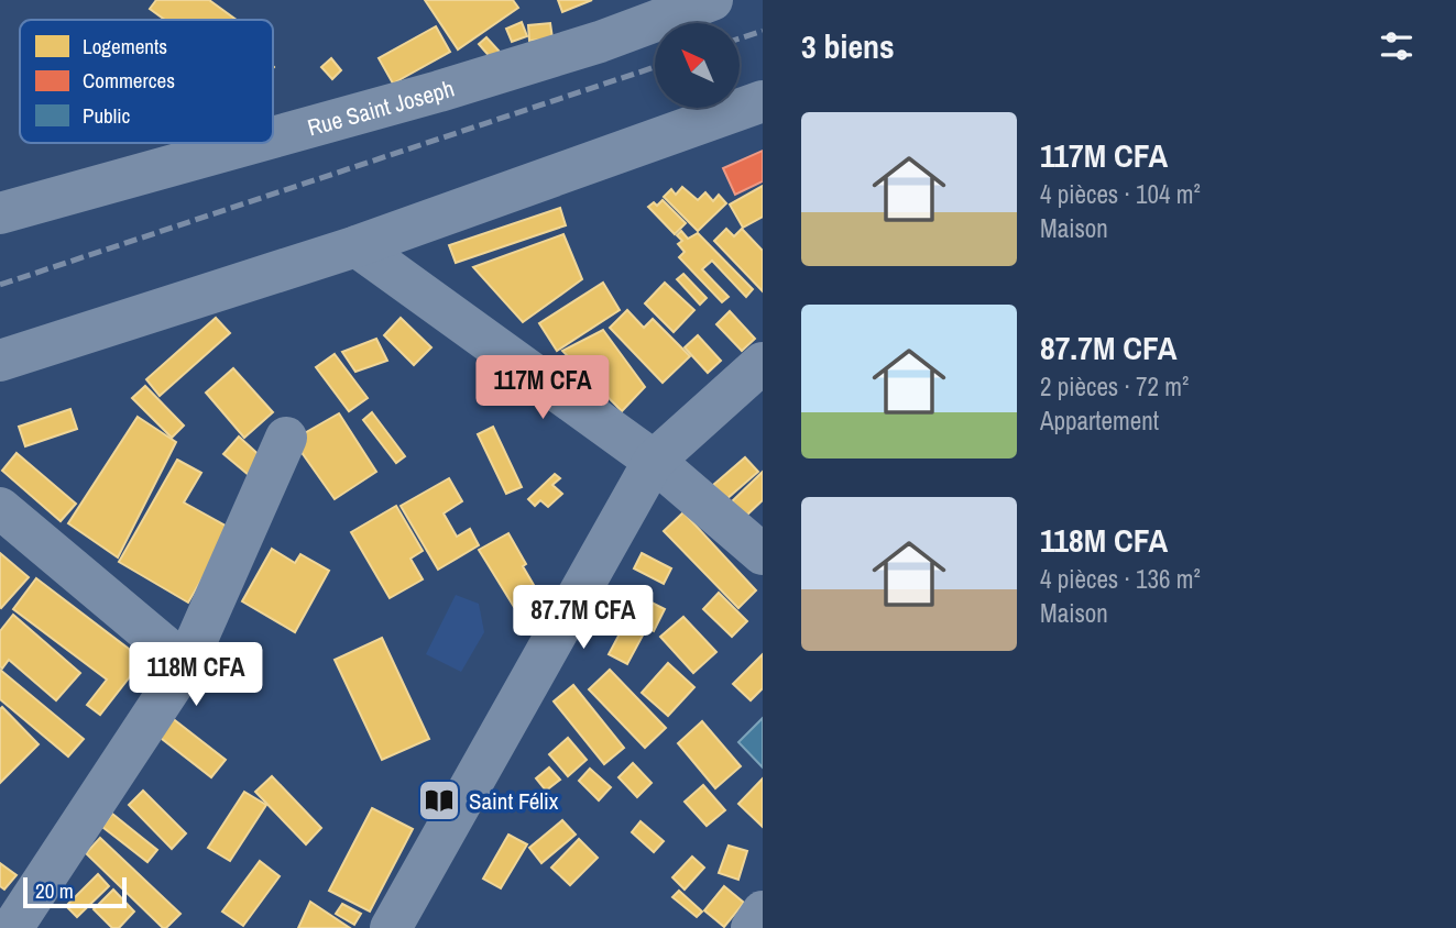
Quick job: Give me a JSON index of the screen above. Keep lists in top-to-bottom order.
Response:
{
  "streets": {
    "street": ["Rue Saint Joseph"]
  },
  "places": {
    "library": ["Saint Félix"]
  },
  "legend": ["Logements", "Commerces", "Public"],
  "scale_bar": "20 m",
  "north": "top left",
  "page": {
    "heading": "3 biens",
    "list": [
      {
        "name": "117M CFA",
        "note": "4 pièces · 104 m² · Maison"
      },
      {
        "name": "87.7M CFA",
        "note": "2 pièces · 72 m² · Appartement"
      },
      {
        "name": "118M CFA",
        "note": "4 pièces · 136 m² · Maison"
      }
    ],
    "price": ["117M CFA", "87.7M CFA", "118M CFA"],
    "scale": "20 m"
  }
}
